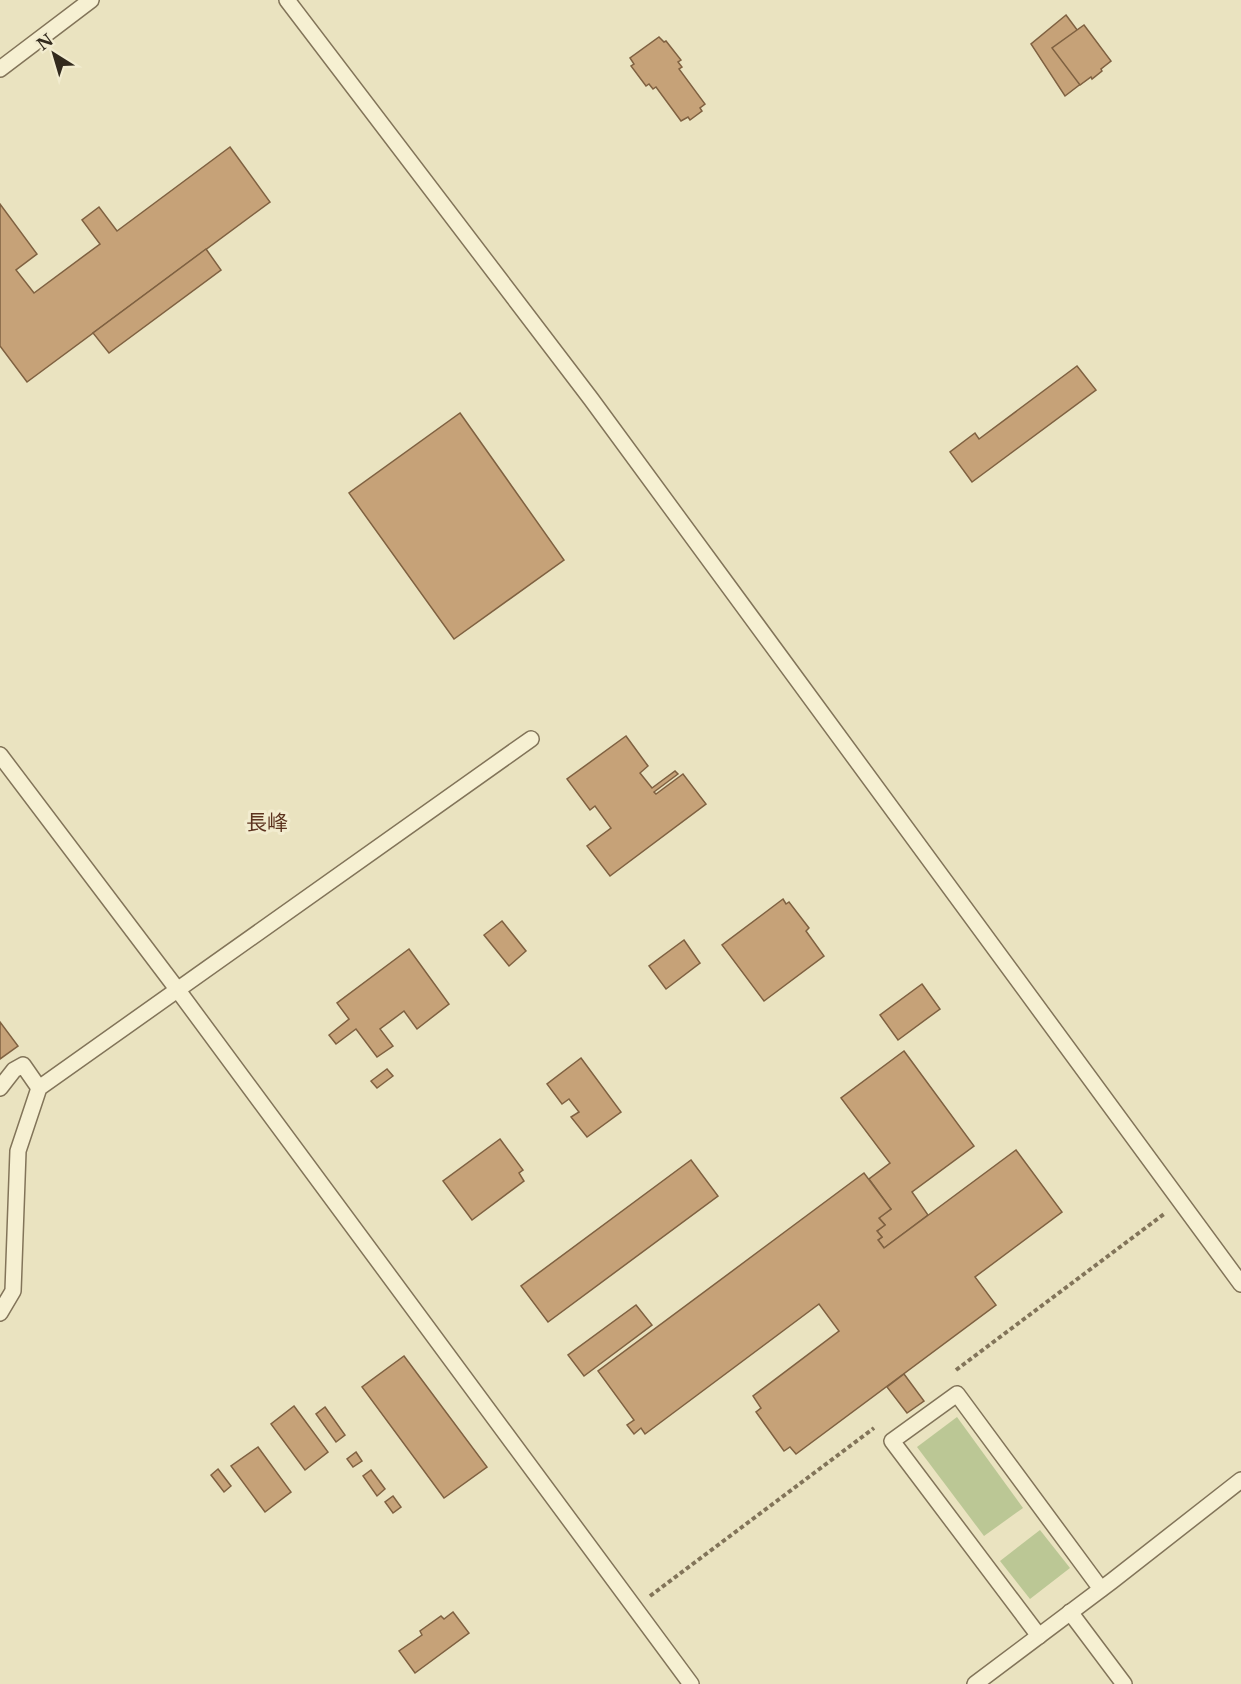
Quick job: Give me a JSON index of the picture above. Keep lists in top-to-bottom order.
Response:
{
  "districts": ["長峰"],
  "north": "top left"
}
